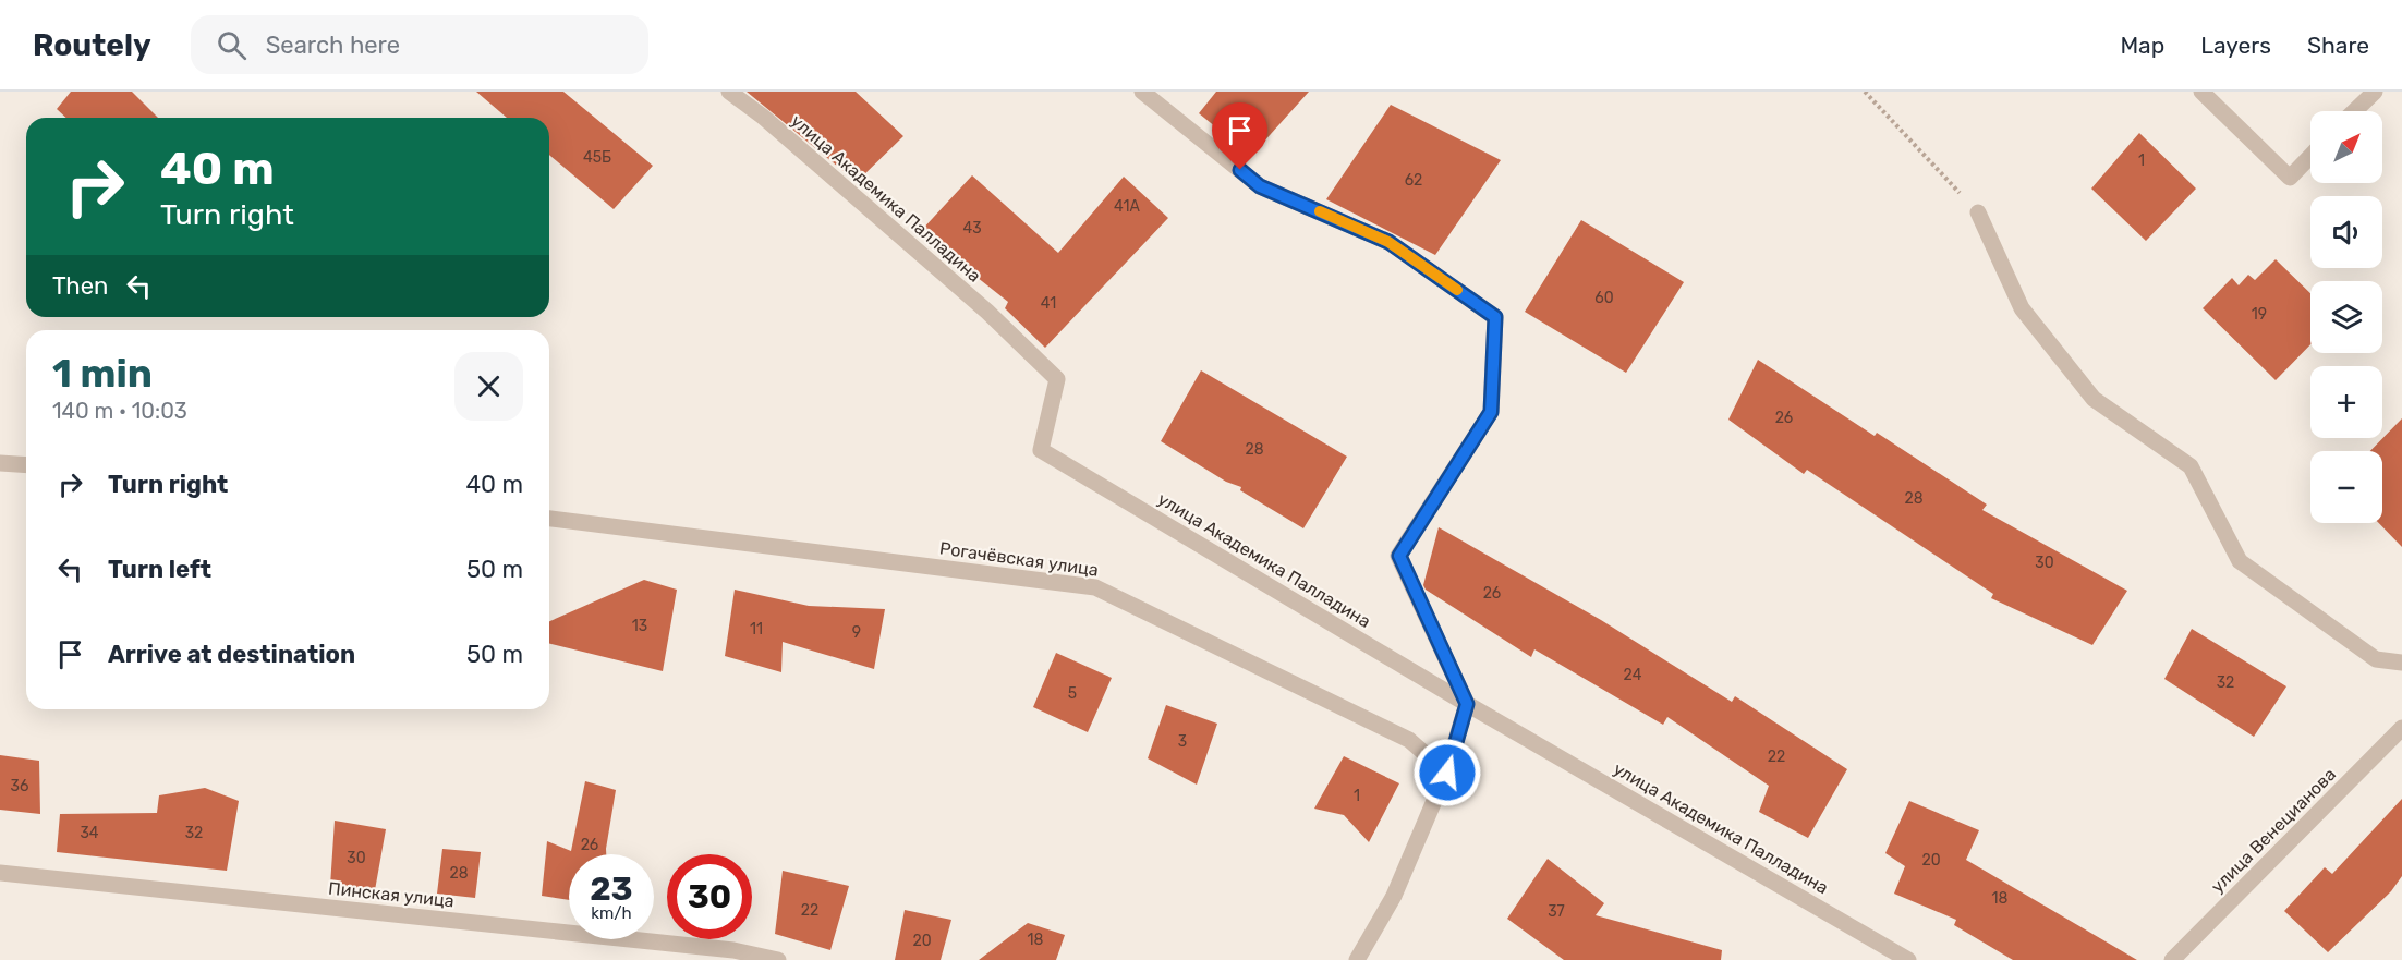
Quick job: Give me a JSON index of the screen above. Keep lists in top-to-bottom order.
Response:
{
  "streets": {
    "street": [
      "улица Академика Палладина",
      "Рогачёвская улица",
      "улица Венецианова",
      "Пинская улица"
    ]
  },
  "house_numbers": [
    "45Б",
    "1",
    "62",
    "41А",
    "43",
    "60",
    "41",
    "19",
    "26",
    "28",
    "28",
    "30",
    "26",
    "13",
    "11",
    "9",
    "24",
    "32",
    "5",
    "3",
    "22",
    "36",
    "1",
    "34",
    "32",
    "26",
    "30",
    "20",
    "28",
    "18",
    "22",
    "37",
    "18",
    "20"
  ],
  "north": "top right",
  "page": {
    "header": "Routely",
    "search": "Search here",
    "nav": ["Map", "Layers", "Share"],
    "map_buttons": ["+", "−"],
    "turn": ["40 m", "Turn right"],
    "then": "Then",
    "heading": ["1 min", "140 m · 10:03"],
    "list": [
      {
        "name": "Turn right",
        "value": "40 m"
      },
      {
        "name": "Turn left",
        "value": "50 m"
      },
      {
        "name": "Arrive at destination",
        "value": "50 m"
      }
    ],
    "speed": "23 km/h",
    "limit": "30"
  }
}
